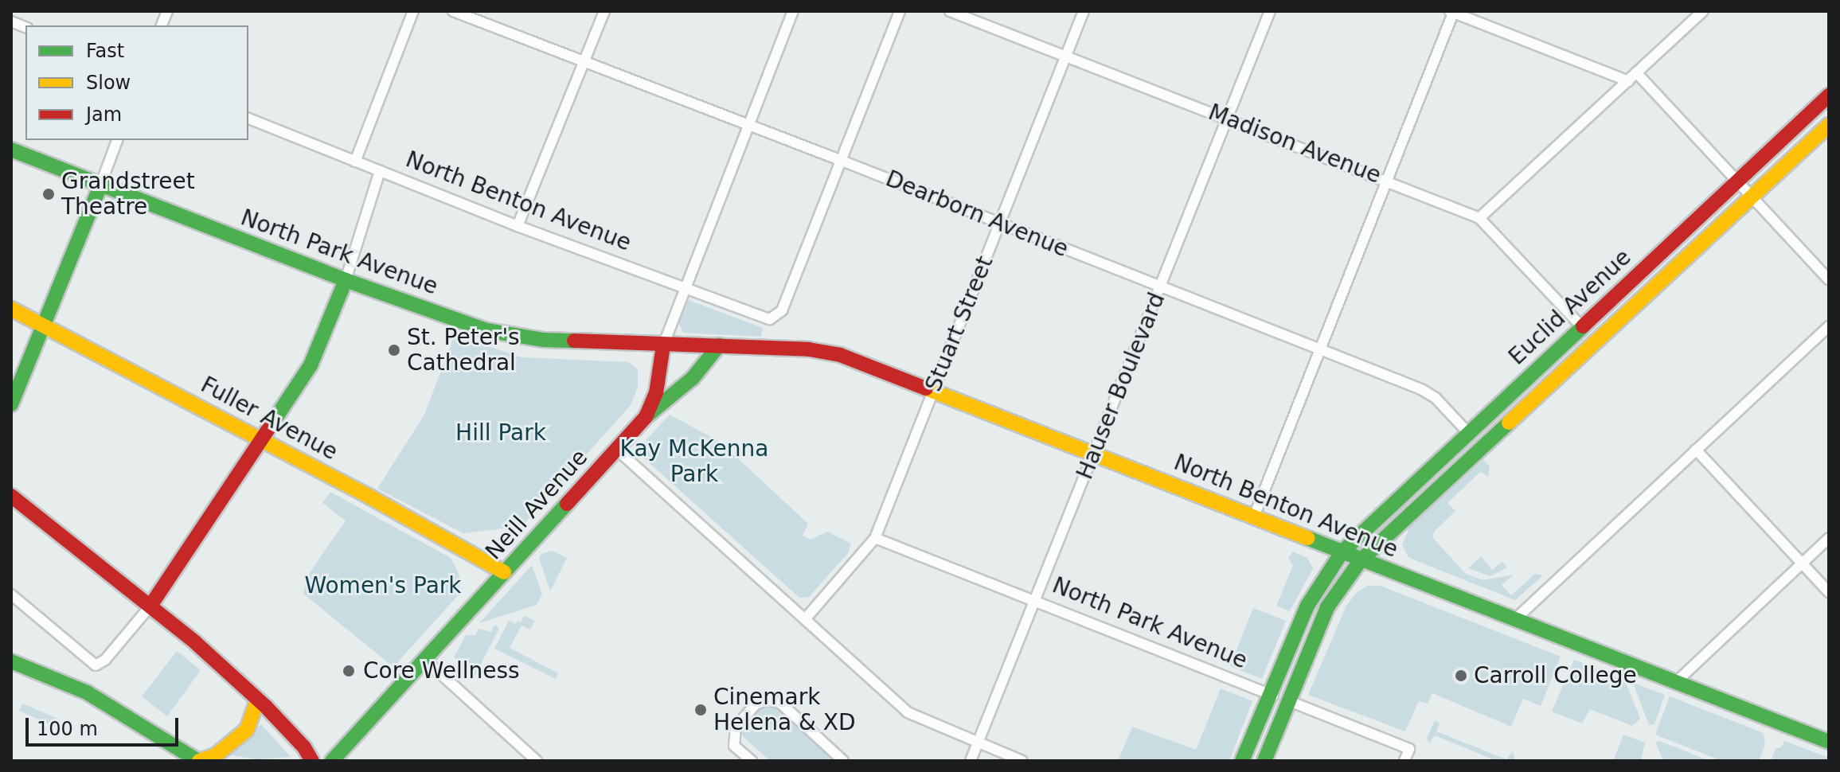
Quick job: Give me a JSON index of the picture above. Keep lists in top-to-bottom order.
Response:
{
  "streets": {
    "main road": [
      "North Benton Avenue",
      "North Park Avenue",
      "Euclid Avenue",
      "Fuller Avenue",
      "Neill Avenue"
    ],
    "street": [
      "Madison Avenue",
      "Dearborn Avenue",
      "Stuart Street",
      "Hauser Boulevard"
    ]
  },
  "crossings": [
    ["Madison Avenue", "Euclid Avenue"],
    ["Madison Avenue", "Stuart Street"],
    ["Madison Avenue", "Hauser Boulevard"],
    ["North Benton Avenue", "Dearborn Avenue"],
    ["North Benton Avenue", "North Park Avenue"],
    ["North Benton Avenue", "Euclid Avenue"],
    ["North Benton Avenue", "Stuart Street"],
    ["North Benton Avenue", "Hauser Boulevard"],
    ["Dearborn Avenue", "Euclid Avenue"],
    ["Dearborn Avenue", "Stuart Street"],
    ["Dearborn Avenue", "Hauser Boulevard"],
    ["North Park Avenue", "Euclid Avenue"],
    ["North Park Avenue", "Stuart Street"],
    ["North Park Avenue", "Hauser Boulevard"],
    ["North Park Avenue", "Neill Avenue"],
    ["Fuller Avenue", "Neill Avenue"]
  ],
  "parks": ["Hill Park", "Kay McKenna Park", "Women's Park"],
  "places": [
    "Grandstreet Theatre",
    "St. Peter's Cathedral",
    "Core Wellness",
    "Carroll College",
    "Cinemark Helena & XD"
  ],
  "legend": ["Fast", "Slow", "Jam"],
  "scale_bar": "100 m"
}
